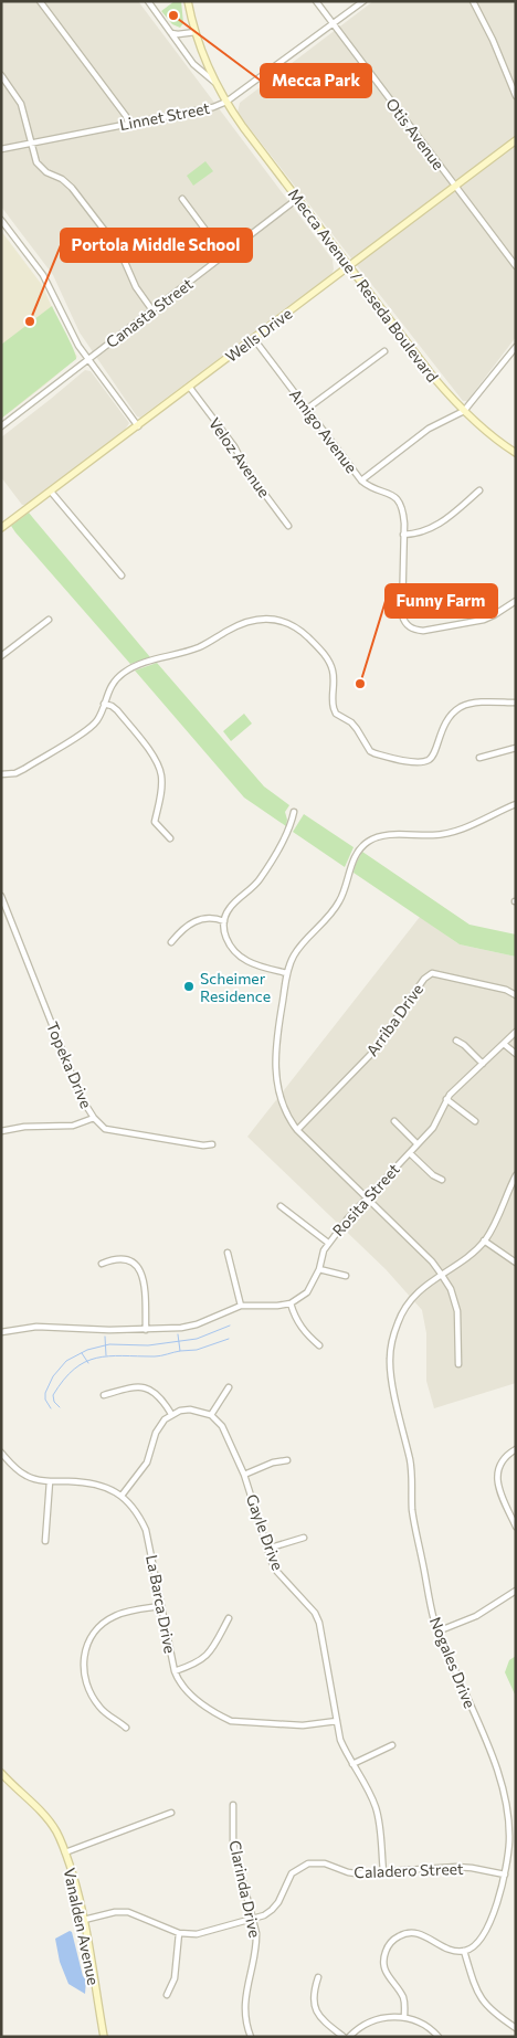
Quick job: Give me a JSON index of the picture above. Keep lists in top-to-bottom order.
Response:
{
  "streets": {
    "main road": ["Mecca Avenue / Reseda Boulevard", "Wells Drive", "Vanalden Avenue"],
    "street": [
      "Linnet Street",
      "Otis Avenue",
      "Canasta Street",
      "Amigo Avenue",
      "Veloz Avenue",
      "Arriba Drive",
      "Topeka Drive",
      "Rosita Street",
      "Gayle Drive",
      "La Barca Drive",
      "Nogales Drive",
      "Caladero Street",
      "Clarinda Drive"
    ]
  },
  "crossings": [
    ["Linnet Street", "Otis Avenue"],
    ["Linnet Street", "Mecca Avenue / Reseda Boulevard"],
    ["Otis Avenue", "Wells Drive"],
    ["Mecca Avenue / Reseda Boulevard", "Canasta Street"],
    ["Mecca Avenue / Reseda Boulevard", "Wells Drive"],
    ["Wells Drive", "Amigo Avenue"],
    ["Wells Drive", "Veloz Avenue"],
    ["Gayle Drive", "La Barca Drive"],
    ["Gayle Drive", "Caladero Street"],
    ["Nogales Drive", "Caladero Street"],
    ["Caladero Street", "Clarinda Drive"],
    ["Caladero Street", "Vanalden Avenue"]
  ],
  "places": [
    "Mecca Park",
    "Portola Middle School",
    "Funny Farm",
    "Scheimer Residence"
  ]
}
